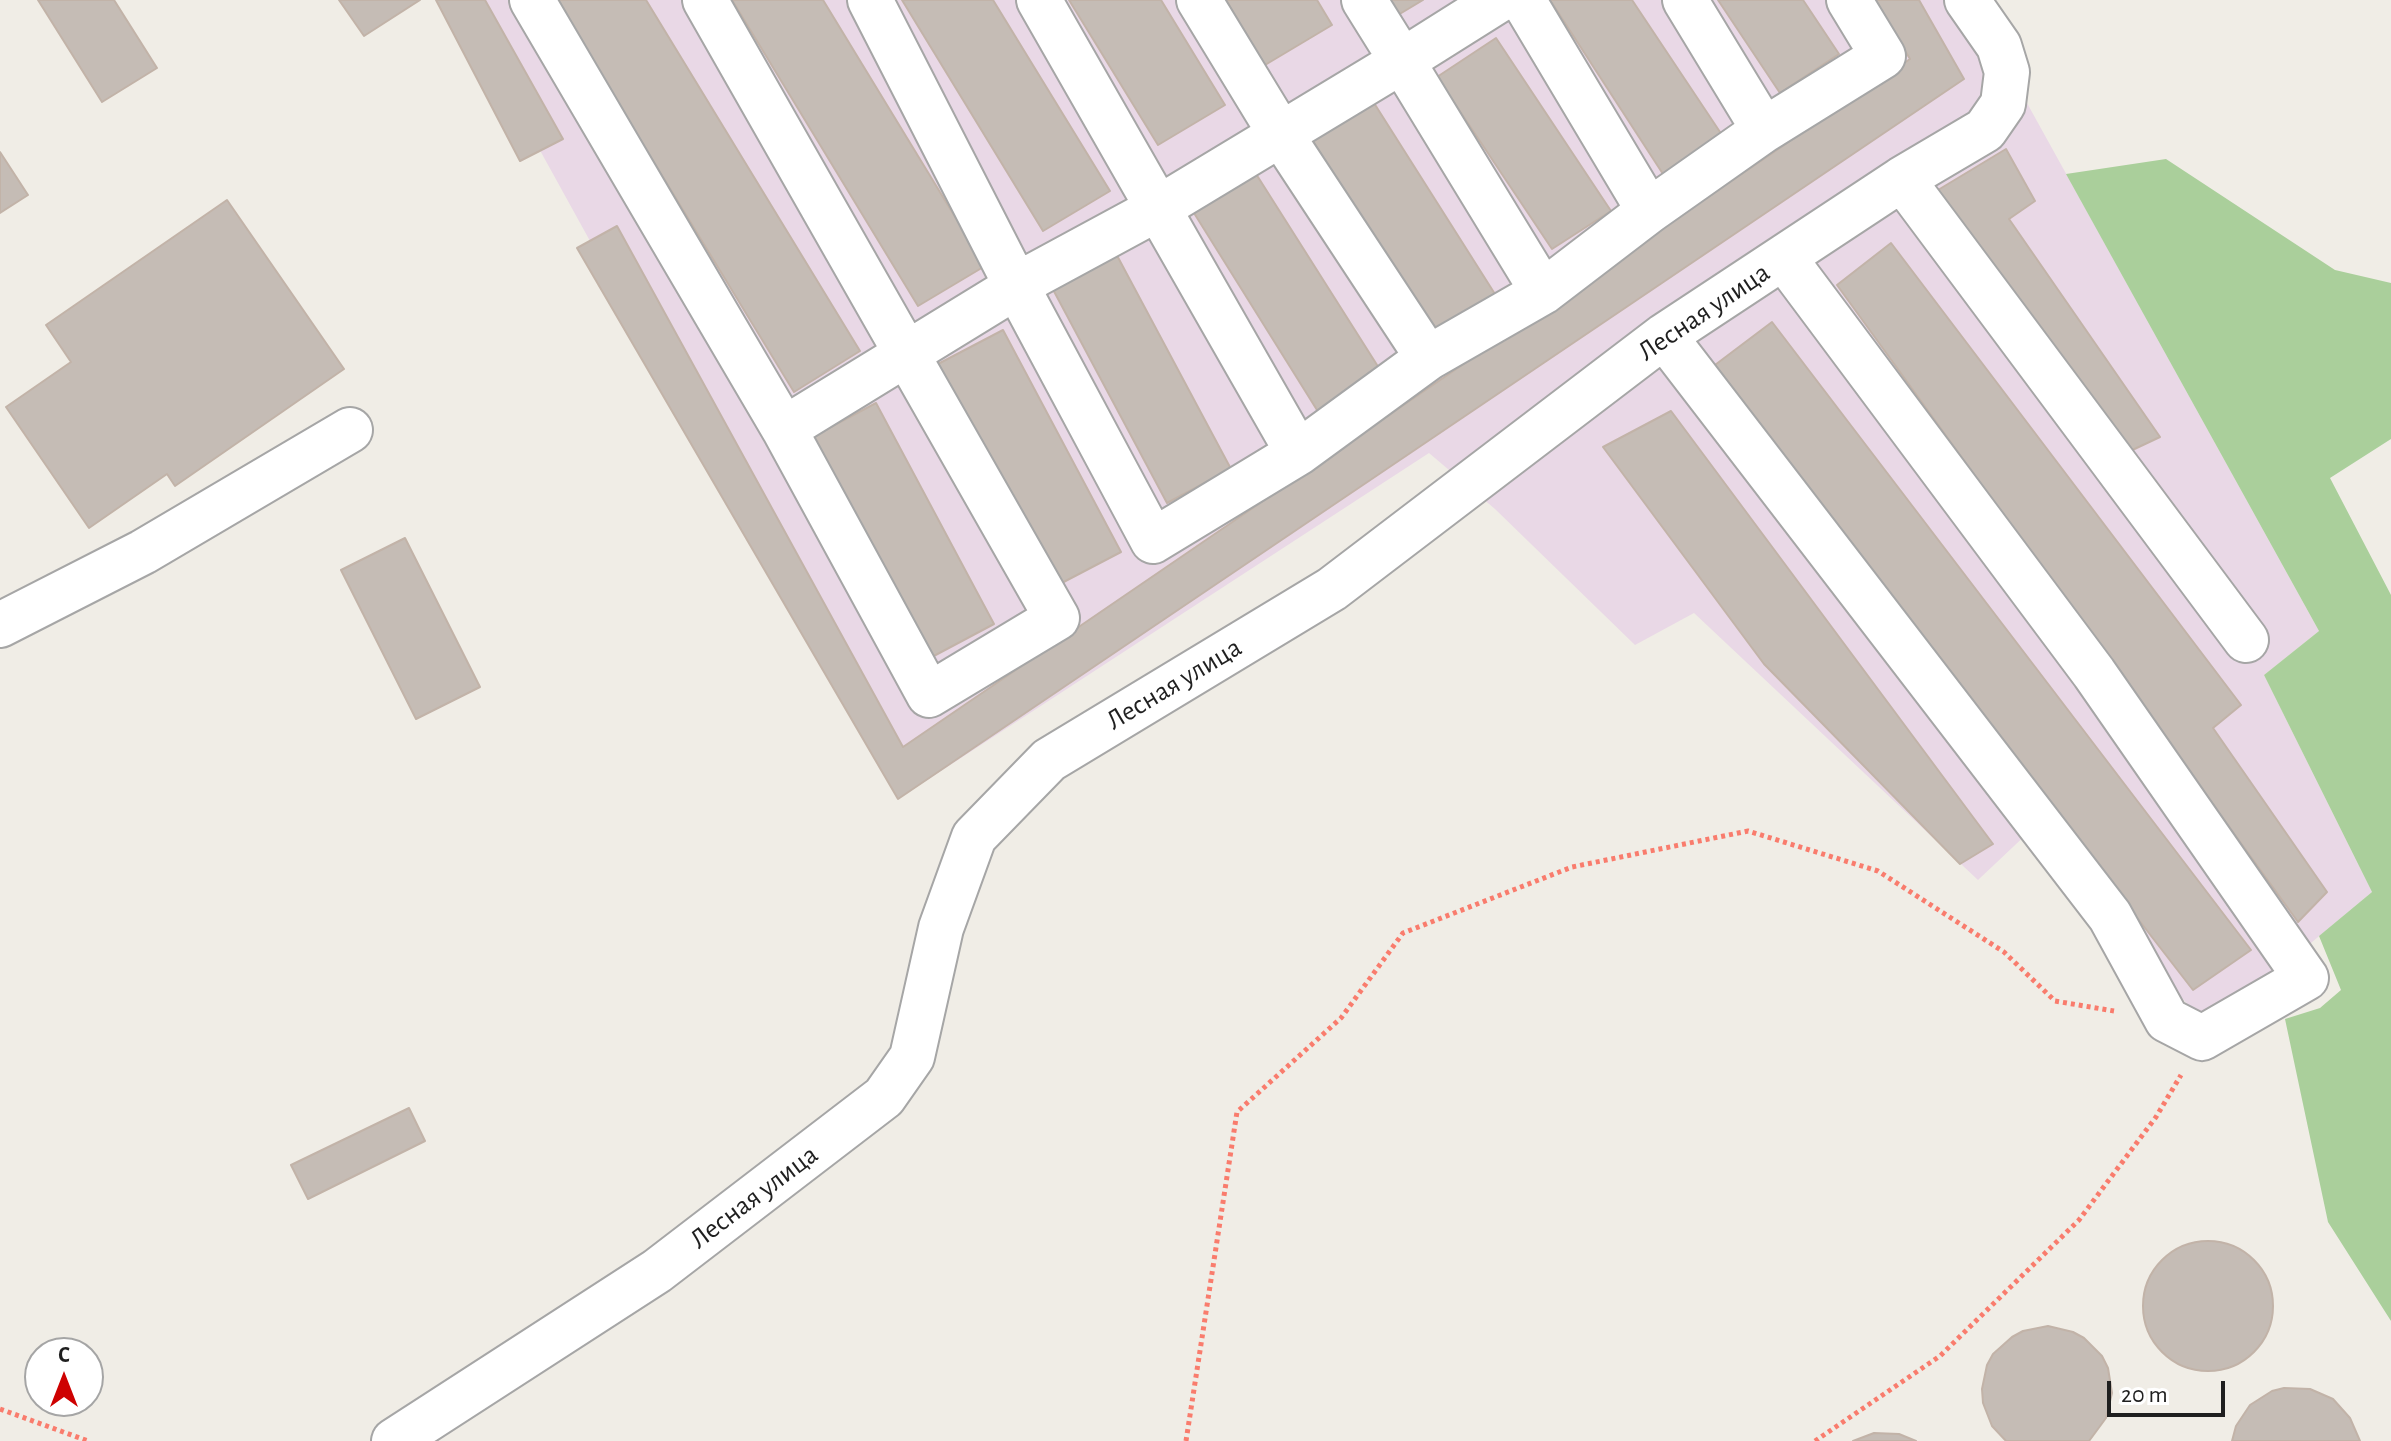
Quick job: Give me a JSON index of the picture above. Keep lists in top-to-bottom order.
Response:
{
  "streets": {
    "lane": ["Лесная улица"]
  },
  "scale_bar": "20 m",
  "north": "top"
}
